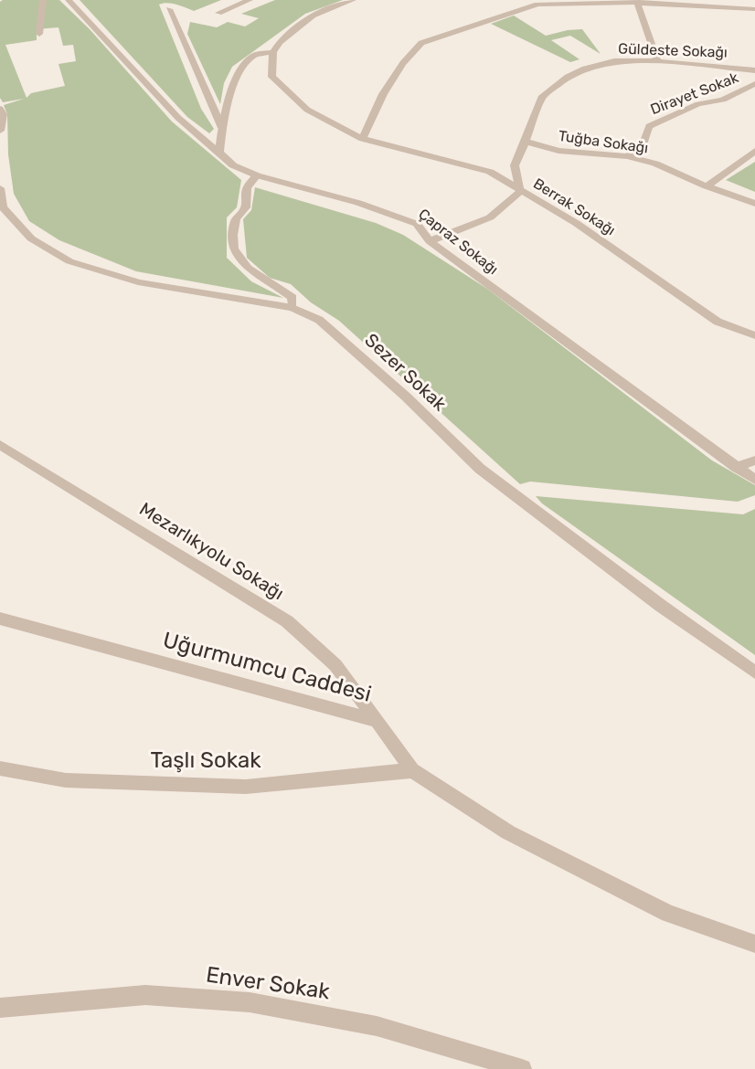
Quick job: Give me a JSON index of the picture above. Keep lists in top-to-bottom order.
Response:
{
  "streets": {
    "street": [
      "Güldeste Sokağı",
      "Dirayet Sokak",
      "Tuğba Sokağı",
      "Berrak Sokağı",
      "Çapraz Sokağı",
      "Sezer Sokak",
      "Mezarlıkyolu Sokağı",
      "Uğurmumcu Caddesi",
      "Taşlı Sokak",
      "Enver Sokak"
    ]
  },
  "crossings": [
    ["Güldeste Sokağı", "Tuğba Sokağı"],
    ["Güldeste Sokağı", "Berrak Sokağı"],
    ["Dirayet Sokak", "Tuğba Sokağı"],
    ["Mezarlıkyolu Sokağı", "Uğurmumcu Caddesi"],
    ["Uğurmumcu Caddesi", "Taşlı Sokak"]
  ]
}
